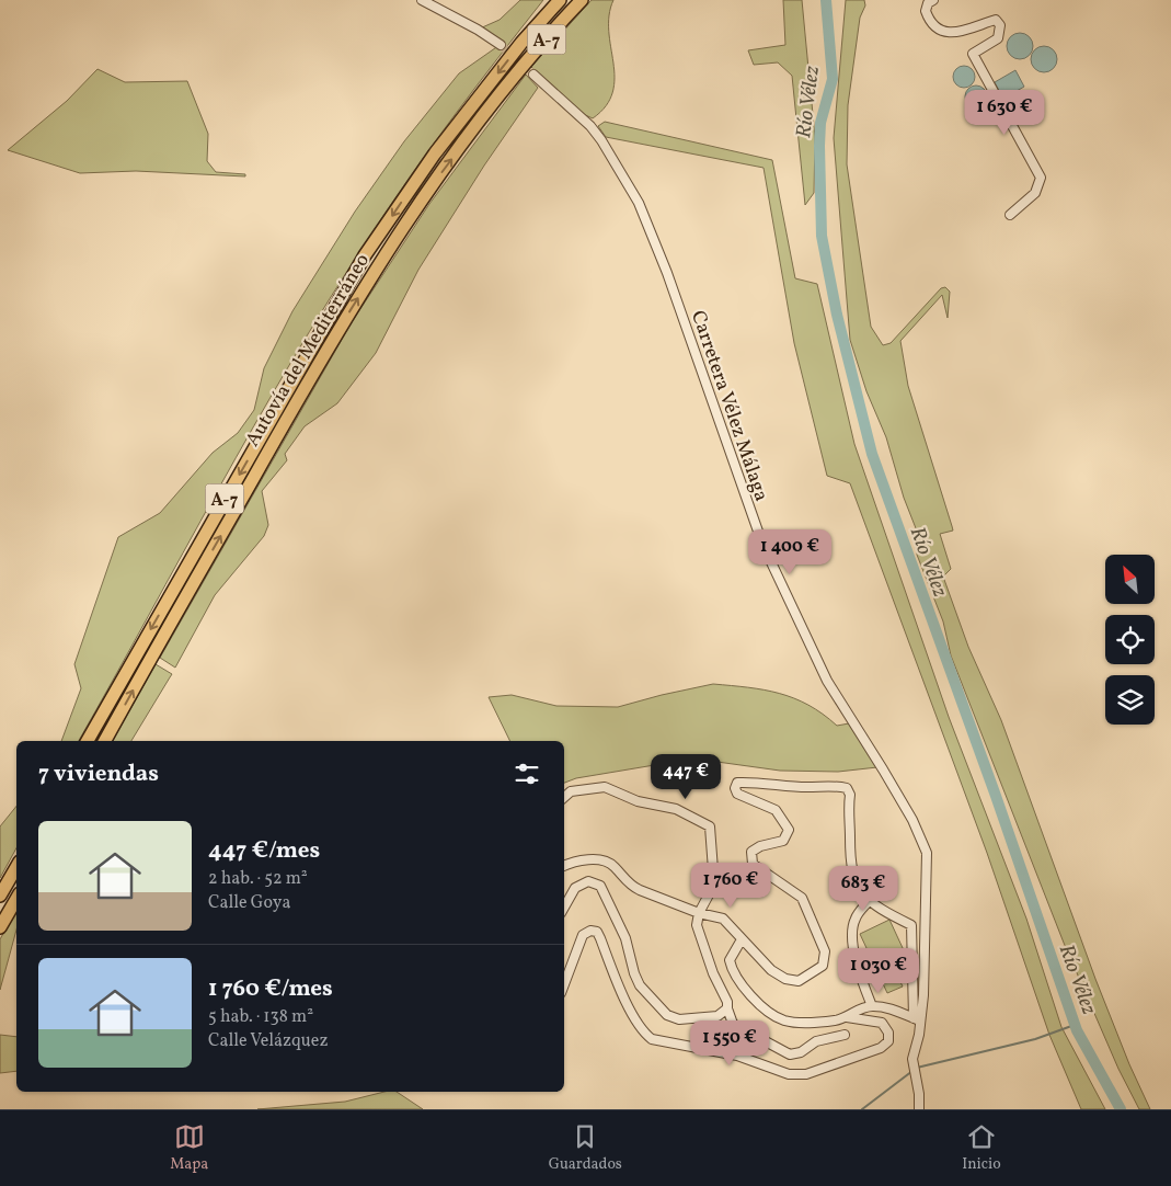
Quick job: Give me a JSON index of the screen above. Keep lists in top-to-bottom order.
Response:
{
  "streets": {
    "highway": ["A-7", "Autovía del Mediterráneo"],
    "street": ["Carretera Vélez Málaga"]
  },
  "water": ["Río Vélez"],
  "north": "top left",
  "page": {
    "price": [
      "1 630 €",
      "1 400 €",
      "447 €",
      "1 760 €",
      "683 €",
      "1 030 €",
      "1 550 €"
    ],
    "heading": "7 viviendas",
    "list": [
      {
        "name": "447 €/mes",
        "note": "2 hab. · 52 m² · Calle Goya"
      },
      {
        "name": "1 760 €/mes",
        "note": "5 hab. · 138 m² · Calle Velázquez"
      }
    ],
    "tabs": ["Mapa", "Guardados", "Inicio"]
  }
}
